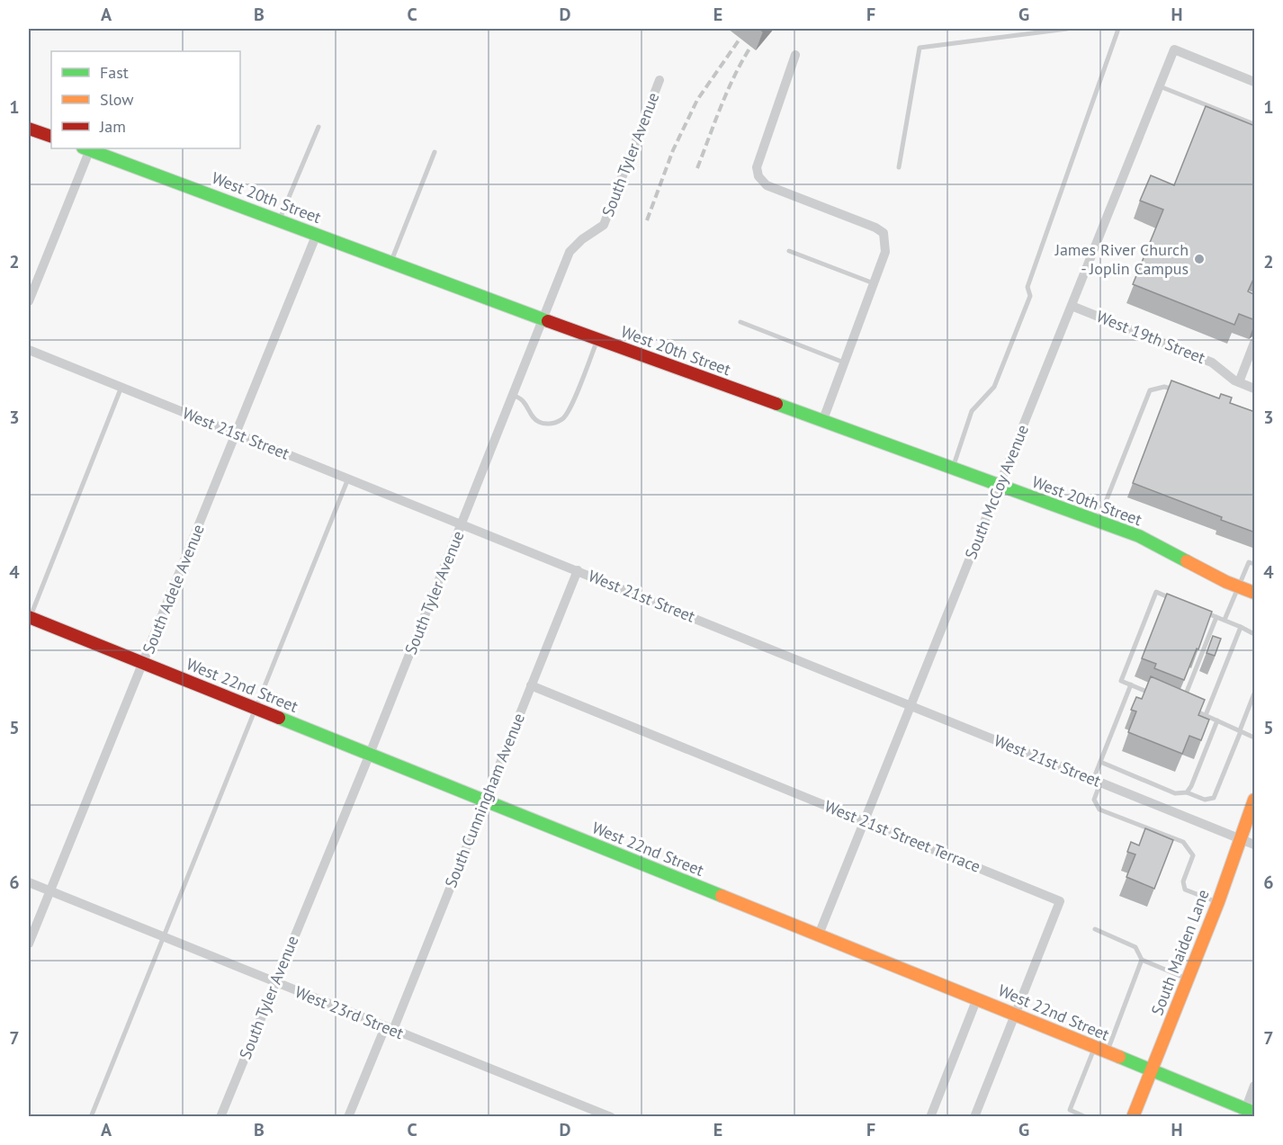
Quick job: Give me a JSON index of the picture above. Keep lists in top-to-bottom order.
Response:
{
  "streets": {
    "main road": ["West 20th Street", "West 22nd Street", "South Maiden Lane"],
    "street": [
      "South Tyler Avenue",
      "West 19th Street",
      "West 21st Street",
      "South McCoy Avenue",
      "South Adele Avenue",
      "South Cunningham Avenue",
      "West 21st Street Terrace",
      "West 23rd Street"
    ]
  },
  "crossings": [
    ["South Tyler Avenue", "West 20th Street"],
    ["South Tyler Avenue", "West 21st Street"],
    ["South Tyler Avenue", "West 22nd Street"],
    ["South Tyler Avenue", "West 23rd Street"],
    ["West 20th Street", "South McCoy Avenue"],
    ["West 20th Street", "South Adele Avenue"],
    ["West 19th Street", "South McCoy Avenue"],
    ["West 21st Street", "South McCoy Avenue"],
    ["West 21st Street", "South Adele Avenue"],
    ["West 21st Street", "South Cunningham Avenue"],
    ["West 21st Street", "South Maiden Lane"],
    ["South McCoy Avenue", "West 22nd Street"],
    ["South McCoy Avenue", "West 21st Street Terrace"],
    ["South Adele Avenue", "West 22nd Street"],
    ["South Adele Avenue", "West 23rd Street"],
    ["West 22nd Street", "South Cunningham Avenue"],
    ["West 22nd Street", "West 21st Street Terrace"],
    ["West 22nd Street", "South Maiden Lane"],
    ["South Cunningham Avenue", "West 21st Street Terrace"],
    ["South Cunningham Avenue", "West 23rd Street"]
  ],
  "places": ["James River Church - Joplin Campus"],
  "legend": ["Fast", "Slow", "Jam"],
  "grid": {
    "columns": [
      "A",
      "B",
      "C",
      "D",
      "E",
      "F",
      "G",
      "H"
    ],
    "rows": [
      "1",
      "2",
      "3",
      "4",
      "5",
      "6",
      "7"
    ]
  }
}
